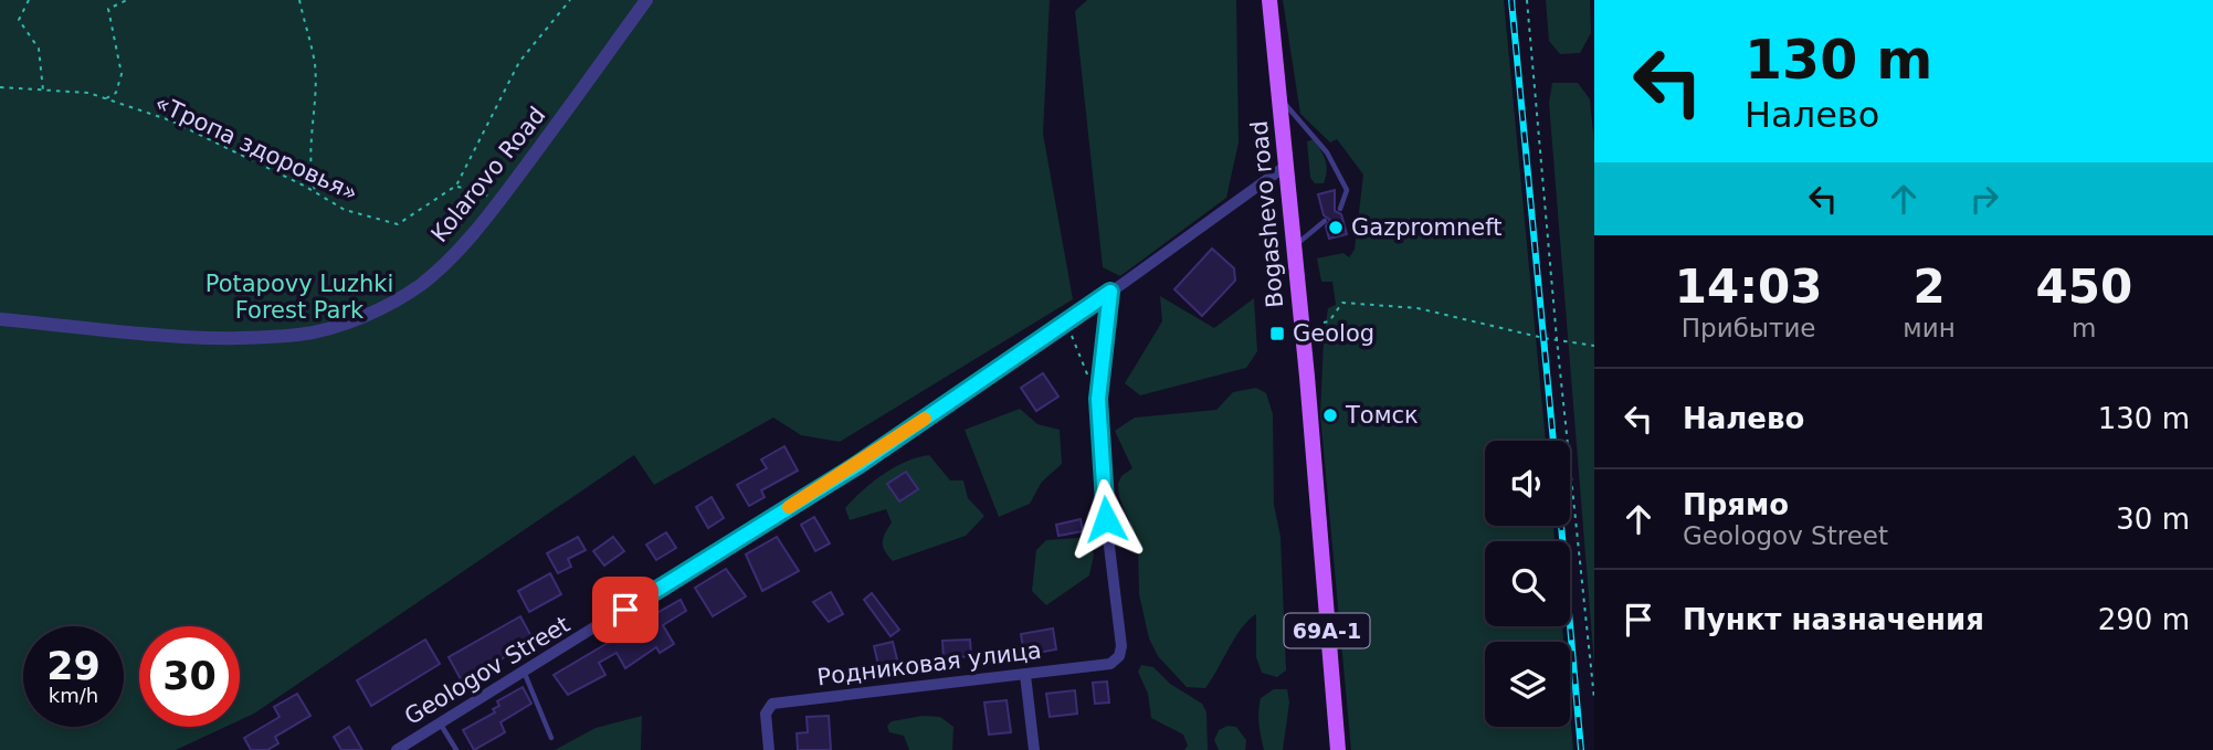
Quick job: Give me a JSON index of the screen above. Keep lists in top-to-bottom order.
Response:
{
  "streets": {
    "main road": ["Bogashevo road", "69А-1"],
    "street": ["Kolarovo Road", "Родниковая улица", "Geologov Street"],
    "path": ["«Тропа здоровья»"]
  },
  "crossings": [
    ["Bogashevo road", "Geologov Street"]
  ],
  "parks": ["Potapovy Luzhki Forest Park"],
  "places": {
    "other": ["Gazpromneft", "Томск"],
    "transit": ["Geolog"]
  },
  "page": {
    "turn": ["130 m", "Налево"],
    "eta": [
      "14:03",
      "Прибытие",
      "2",
      "мин",
      "450",
      "m"
    ],
    "list": [
      {
        "name": "Налево",
        "value": "130 m"
      },
      {
        "name": "Прямо",
        "note": "Geologov Street",
        "value": "30 m"
      },
      {
        "name": "Пункт назначения",
        "value": "290 m"
      }
    ],
    "speed": "29 km/h",
    "limit": "30"
  }
}
